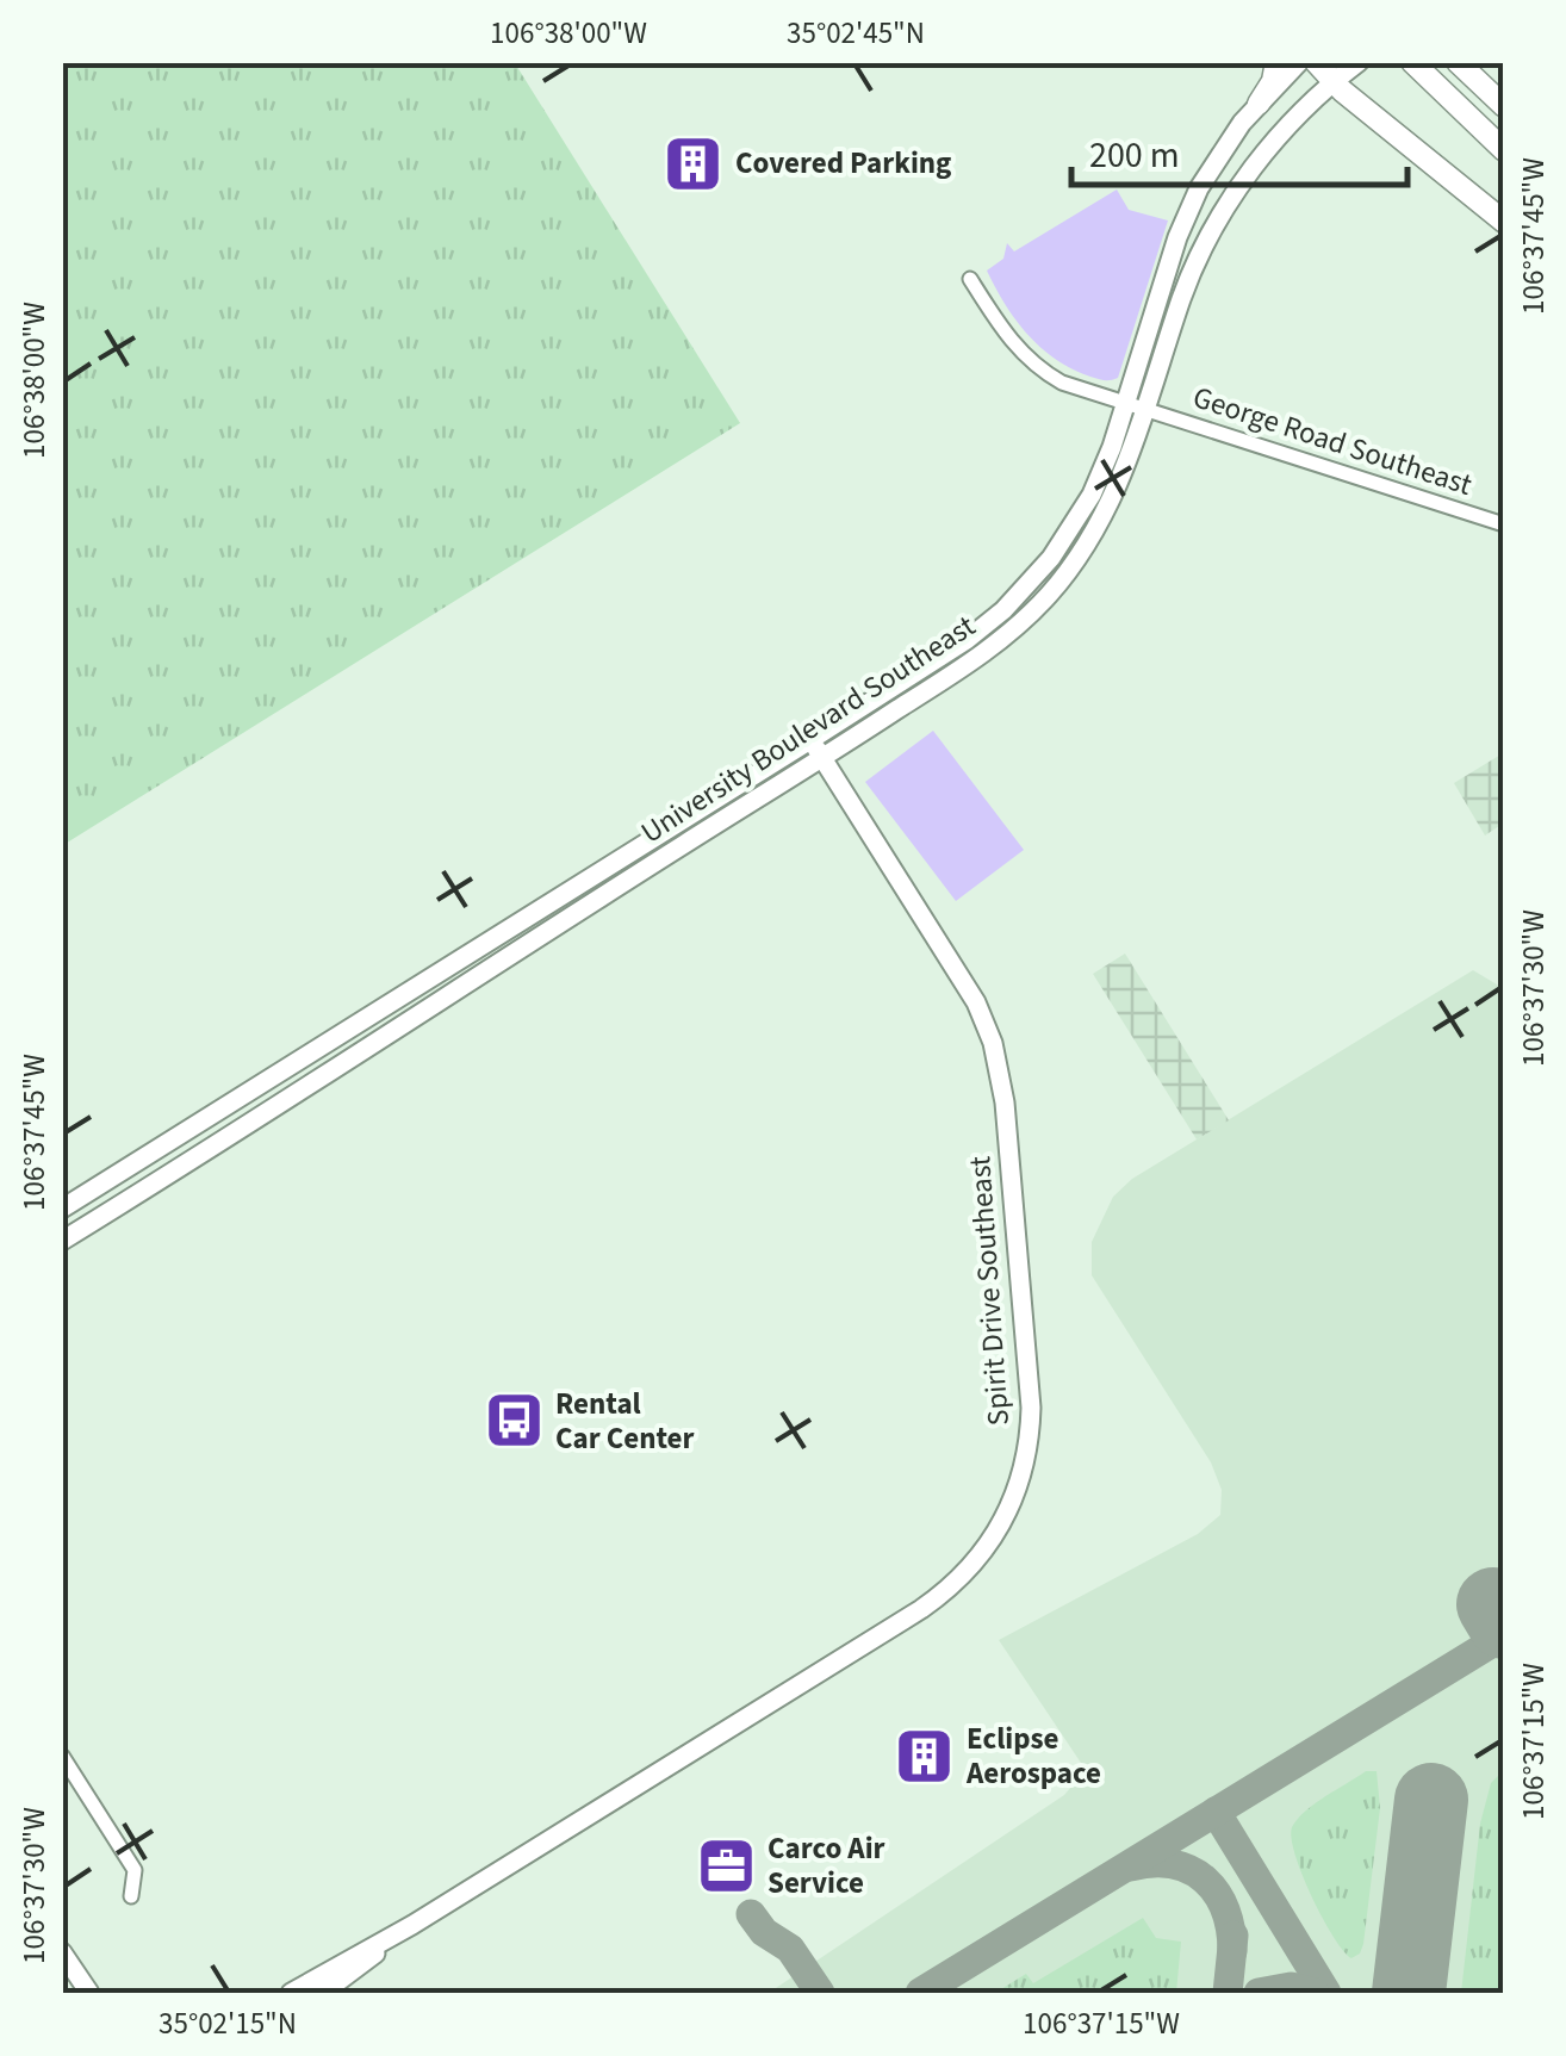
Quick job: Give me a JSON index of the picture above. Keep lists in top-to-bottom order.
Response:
{
  "streets": {
    "main road": ["University Boulevard Southeast", "Spirit Drive Southeast"],
    "street": ["George Road Southeast"]
  },
  "crossings": [
    ["George Road Southeast", "University Boulevard Southeast"],
    ["University Boulevard Southeast", "Spirit Drive Southeast"]
  ],
  "places": {
    "building": ["Covered Parking", "Eclipse Aerospace"],
    "bus stop": ["Rental Car Center"],
    "office": ["Carco Air Service"]
  },
  "scale_bar": "200 m",
  "coordinates": [
    "106°38'00\"W",
    "35°02'45\"N",
    "106°37'45\"W",
    "106°37'30\"W",
    "106°37'15\"W",
    "35°02'15\"N"
  ]
}
